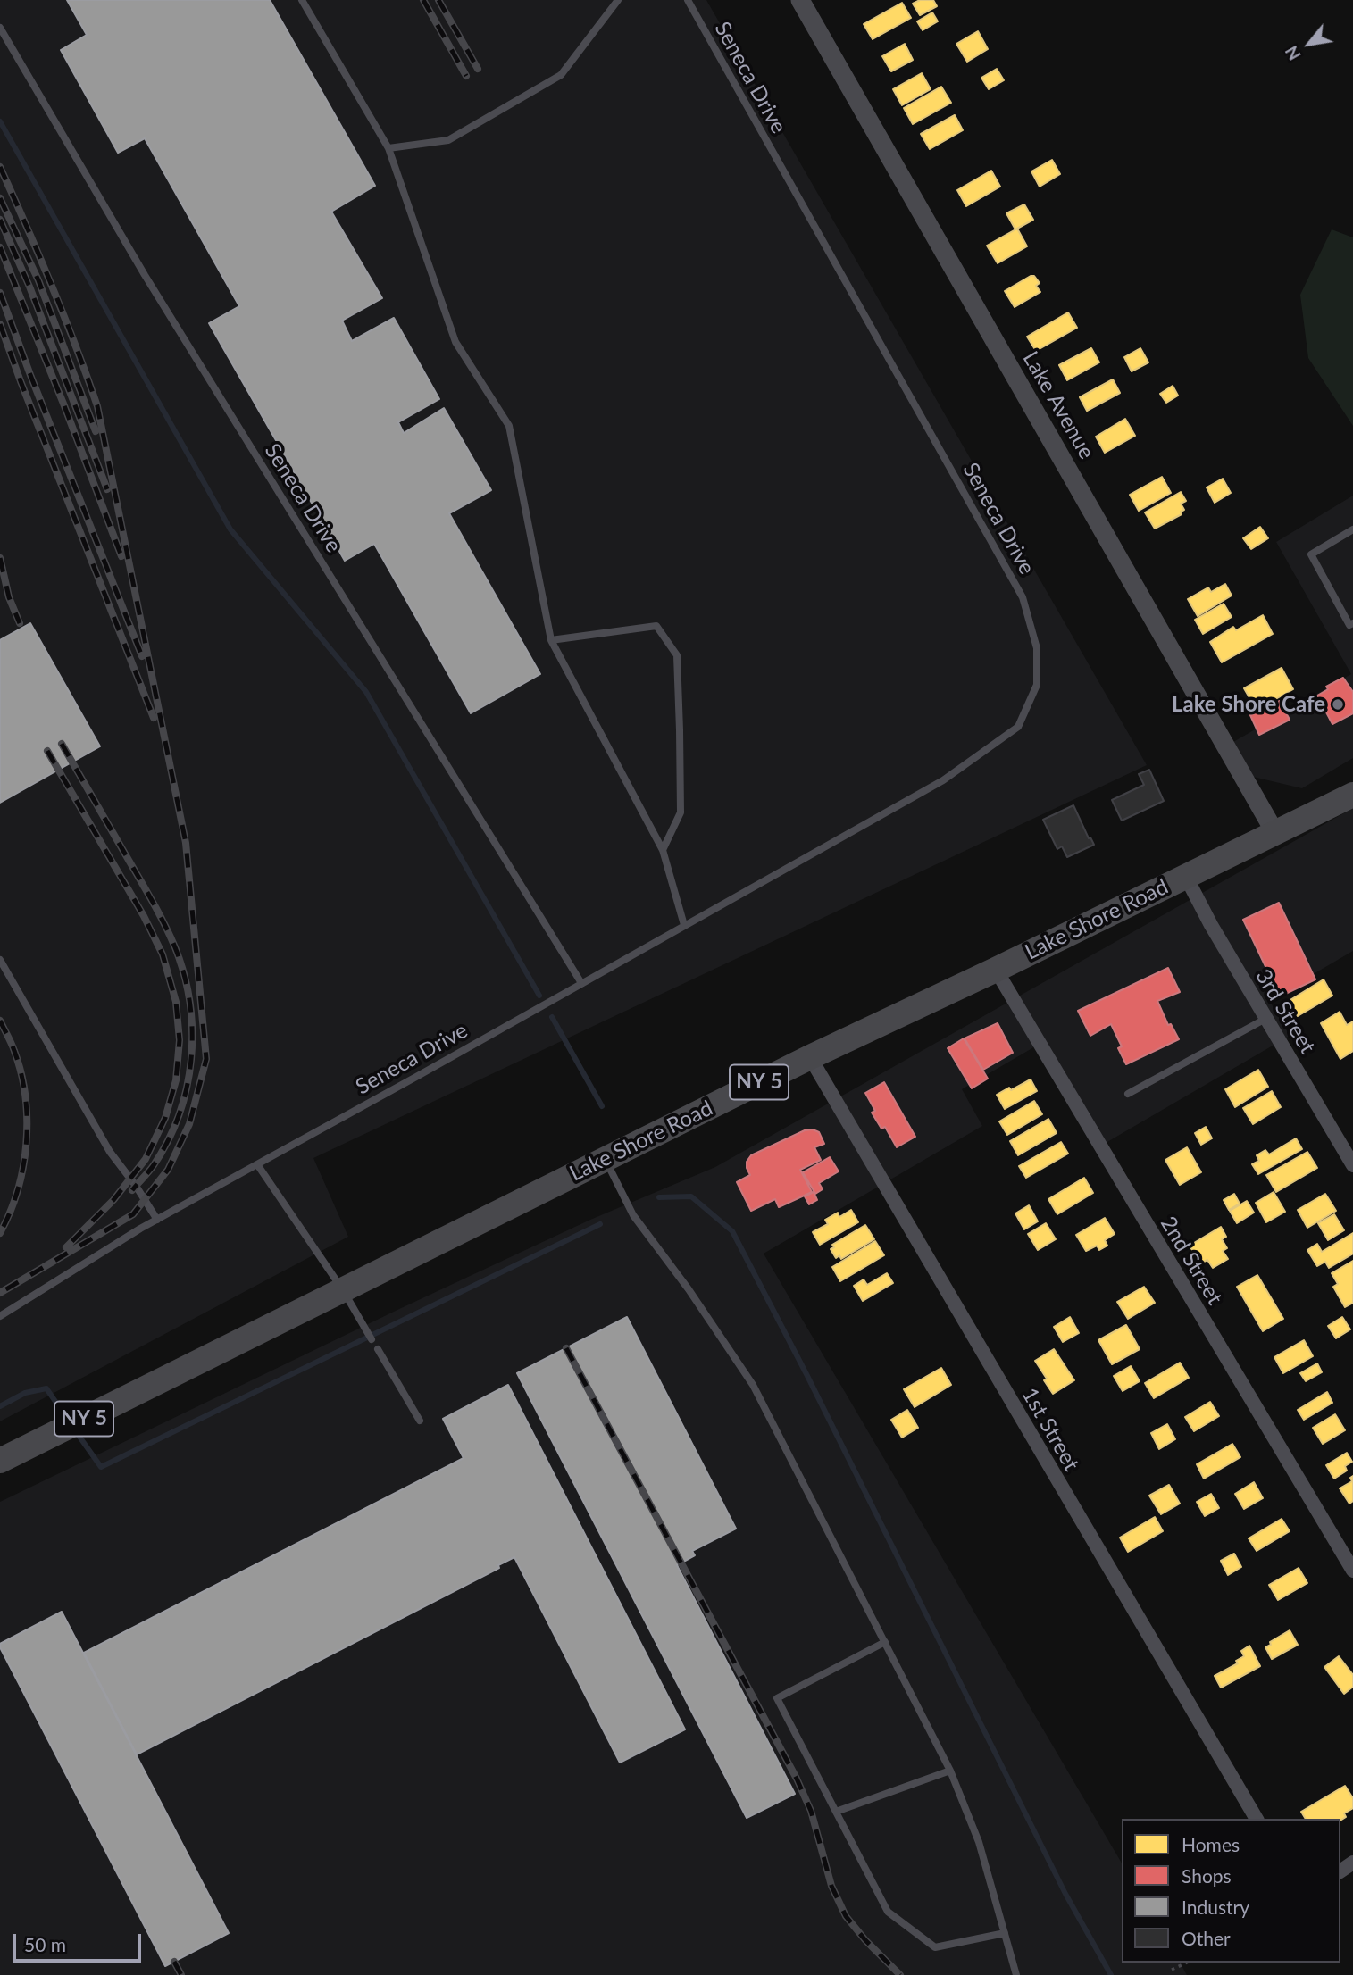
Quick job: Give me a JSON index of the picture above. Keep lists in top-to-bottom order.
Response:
{
  "streets": {
    "highway": ["Lake Shore Road", "NY 5"],
    "street": [
      "Lake Avenue",
      "3rd Street",
      "2nd Street",
      "1st Street"
    ],
    "lane": ["Seneca Drive"]
  },
  "crossings": [
    ["Lake Avenue", "Lake Shore Road"],
    ["Lake Shore Road", "3rd Street"],
    ["Lake Shore Road", "2nd Street"],
    ["Lake Shore Road", "1st Street"]
  ],
  "places": ["Lake Shore Cafe"],
  "legend": [
    "Homes",
    "Shops",
    "Industry",
    "Other"
  ],
  "scale_bar": "50 m",
  "north": "bottom left"
}
